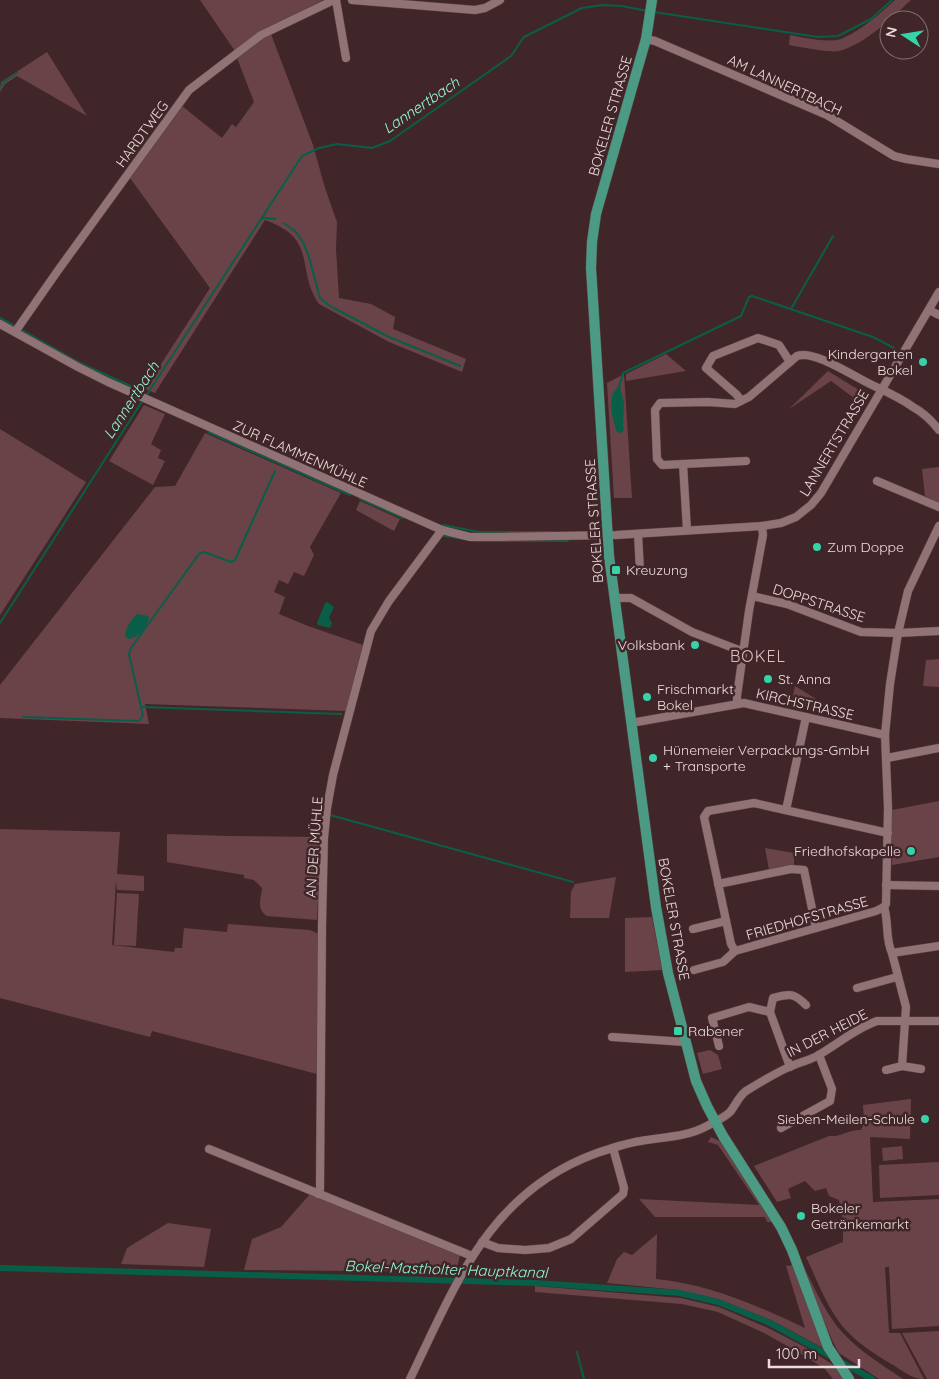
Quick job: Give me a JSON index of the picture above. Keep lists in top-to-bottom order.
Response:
{
  "streets": {
    "main road": ["BOKELER STRASSE"],
    "street": [
      "AM LANNERTBACH",
      "HARDTWEG",
      "LANNERTSTRASSE",
      "ZUR FLAMMENMÜHLE",
      "DOPPSTRASSE",
      "KIRCHSTRASSE",
      "AN DER MÜHLE",
      "FRIEDHOFSTRASSE",
      "IN DER HEIDE"
    ]
  },
  "crossings": [
    ["AM LANNERTBACH", "BOKELER STRASSE"],
    ["BOKELER STRASSE", "LANNERTSTRASSE"],
    ["BOKELER STRASSE", "ZUR FLAMMENMÜHLE"],
    ["BOKELER STRASSE", "KIRCHSTRASSE"],
    ["BOKELER STRASSE", "IN DER HEIDE"],
    ["HARDTWEG", "ZUR FLAMMENMÜHLE"],
    ["LANNERTSTRASSE", "ZUR FLAMMENMÜHLE"],
    ["LANNERTSTRASSE", "DOPPSTRASSE"],
    ["ZUR FLAMMENMÜHLE", "AN DER MÜHLE"],
    ["DOPPSTRASSE", "KIRCHSTRASSE"],
    ["DOPPSTRASSE", "FRIEDHOFSTRASSE"],
    ["KIRCHSTRASSE", "FRIEDHOFSTRASSE"]
  ],
  "districts": ["BOKEL"],
  "water": ["Lannertbach", "Bokel-Mastholter Hauptkanal"],
  "places": {
    "other": [
      "Kindergarten Bokel",
      "Zum Doppe",
      "Volksbank",
      "St. Anna",
      "Frischmarkt Bokel",
      "Hünemeier Verpackungs-GmbH + Transporte",
      "Friedhofskapelle",
      "Sieben-Meilen-Schule",
      "Bokeler Getränkemarkt"
    ],
    "transit": ["Kreuzung", "Rabener"]
  },
  "scale_bar": "100 m",
  "north": "left"
}
